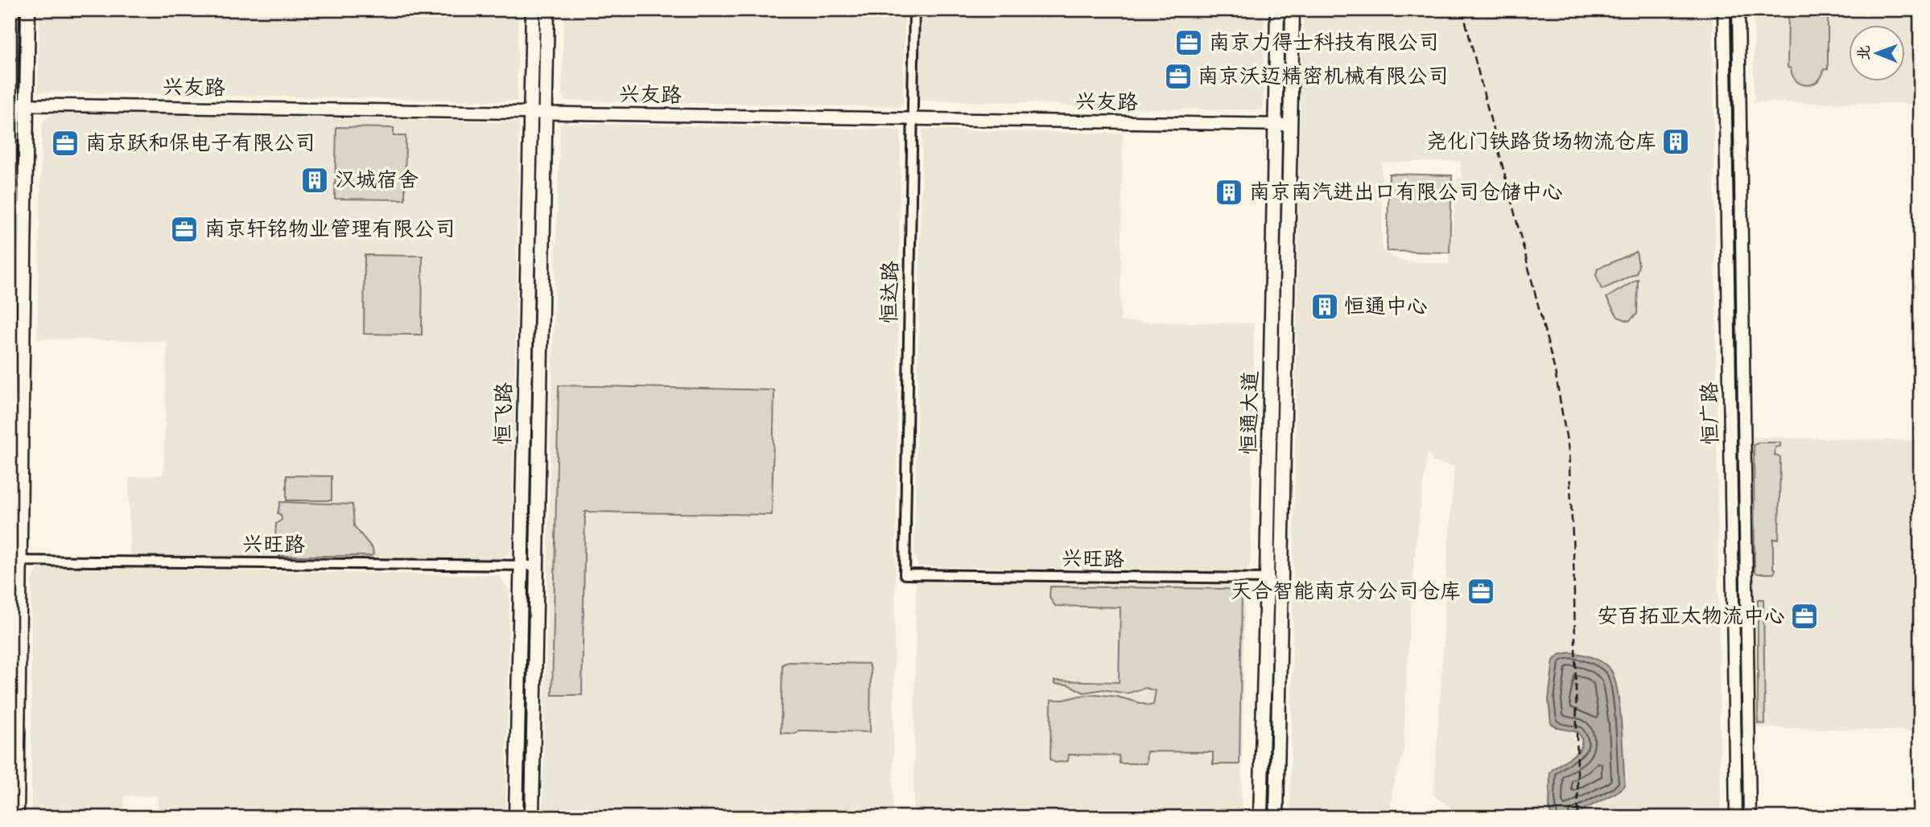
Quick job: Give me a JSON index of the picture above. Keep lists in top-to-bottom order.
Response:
{
  "streets": {
    "main road": ["恒通大道", "恒飞路"],
    "street": [
      "兴友路",
      "恒达路",
      "恒广路",
      "兴旺路"
    ]
  },
  "crossings": [
    ["兴友路", "恒达路"],
    ["兴友路", "恒通大道"],
    ["兴友路", "恒飞路"],
    ["恒达路", "兴旺路"],
    ["恒通大道", "兴旺路"],
    ["恒飞路", "兴旺路"]
  ],
  "places": {
    "office": [
      "南京力得士科技有限公司",
      "南京沃迈精密机械有限公司",
      "南京跃和保电子有限公司",
      "南京轩铭物业管理有限公司",
      "天合智能南京分公司仓库",
      "安百拓亚太物流中心"
    ],
    "building": [
      "尧化门铁路货场物流仓库",
      "汉城宿舍",
      "南京南汽进出口有限公司仓储中心",
      "恒通中心"
    ]
  },
  "north": "left"
}
